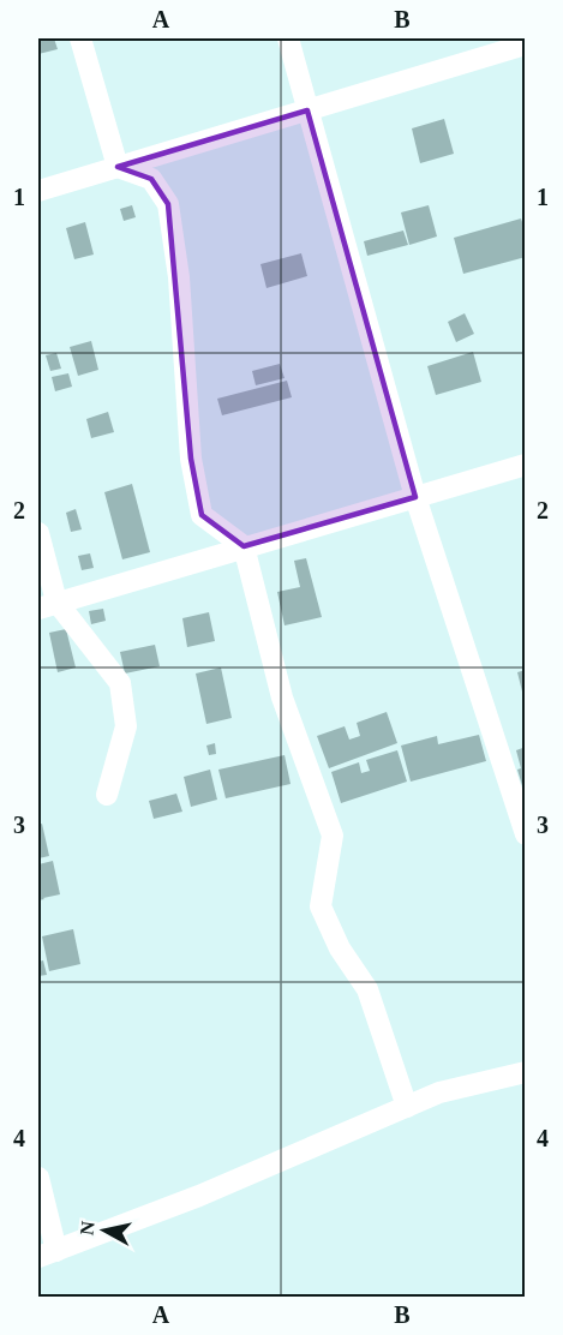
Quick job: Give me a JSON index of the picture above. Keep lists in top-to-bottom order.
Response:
{
  "north": "left",
  "grid": {
    "columns": ["A", "B"],
    "rows": [
      "1",
      "2",
      "3",
      "4"
    ]
  }
}
